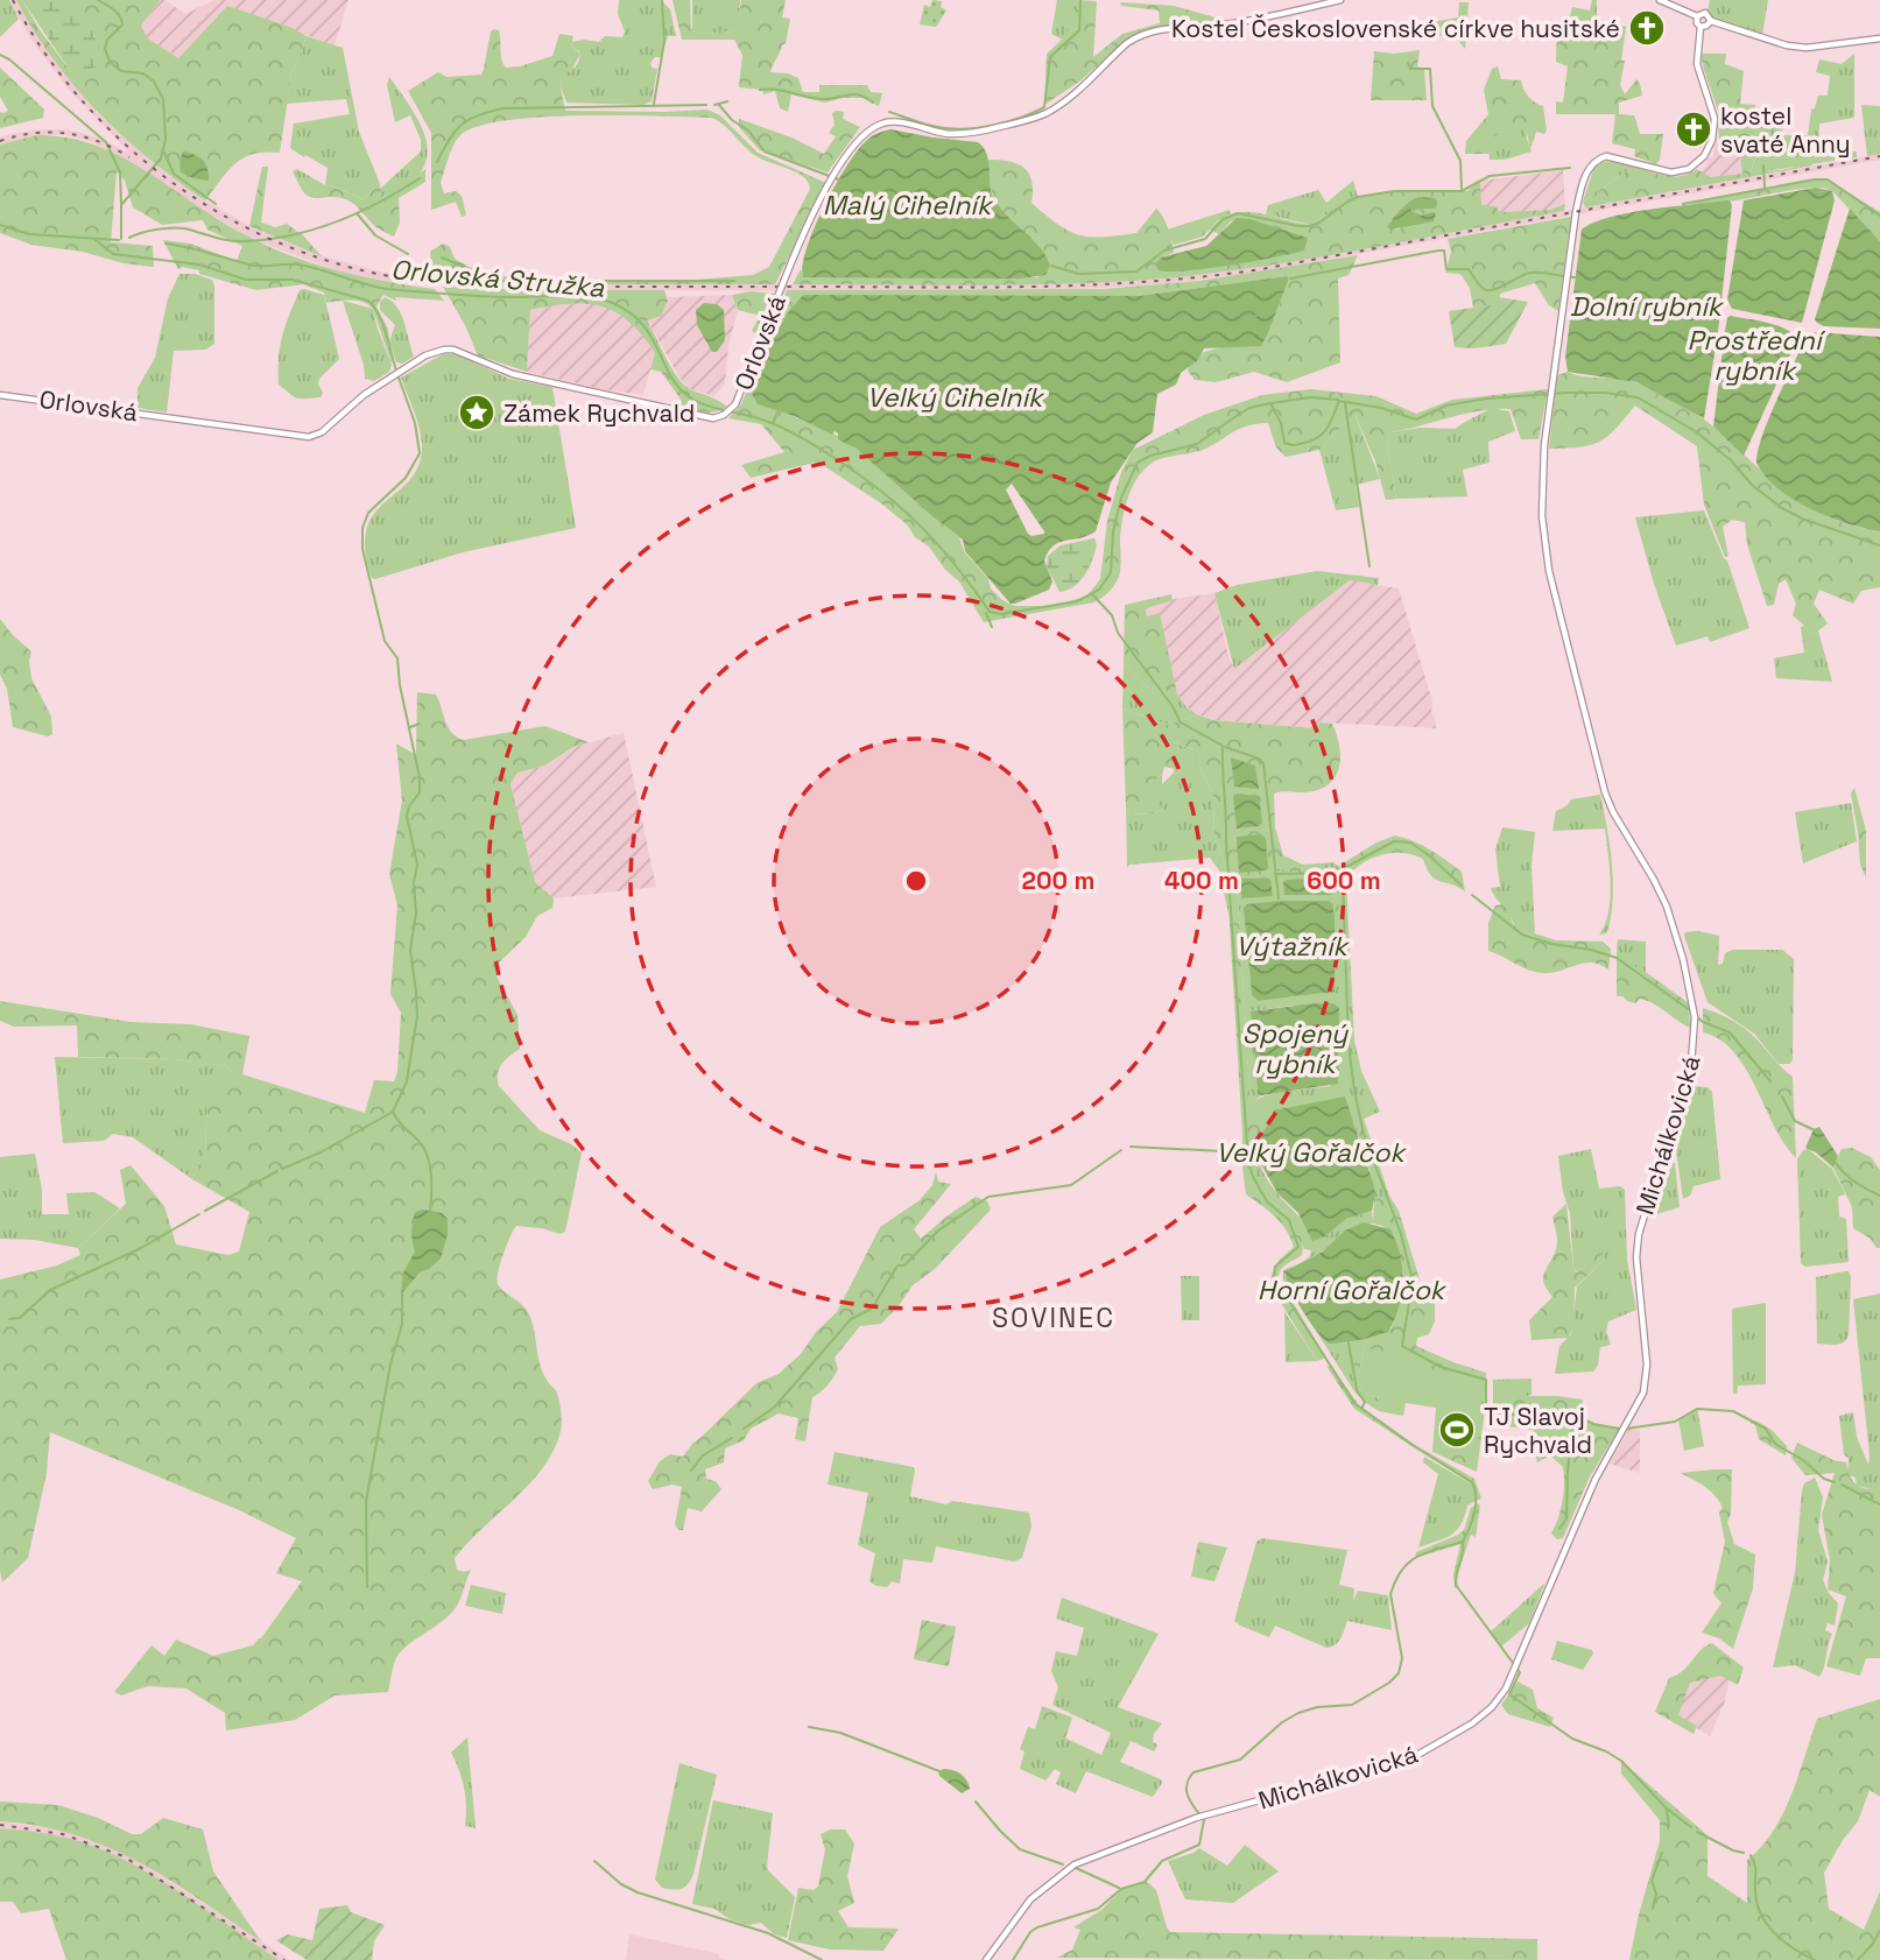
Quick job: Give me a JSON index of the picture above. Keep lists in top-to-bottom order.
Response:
{
  "streets": {
    "street": ["Orlovská", "Michálkovická"]
  },
  "districts": ["SOVINEC"],
  "water": [
    "Malý Cihelník",
    "Orlovská Stružka",
    "Dolní rybník",
    "Prostřední rybník",
    "Velký Cihelník",
    "Výtažník",
    "Spojený rybník",
    "Velký Gořalčok",
    "Horní Gořalčok"
  ],
  "places": {
    "church": ["Kostel Československé církve husitské", "kostel svaté Anny"],
    "place": ["Zámek Rychvald"],
    "sports": ["TJ Slavoj Rychvald"]
  },
  "rings": ["200 m", "400 m", "600 m"]
}
